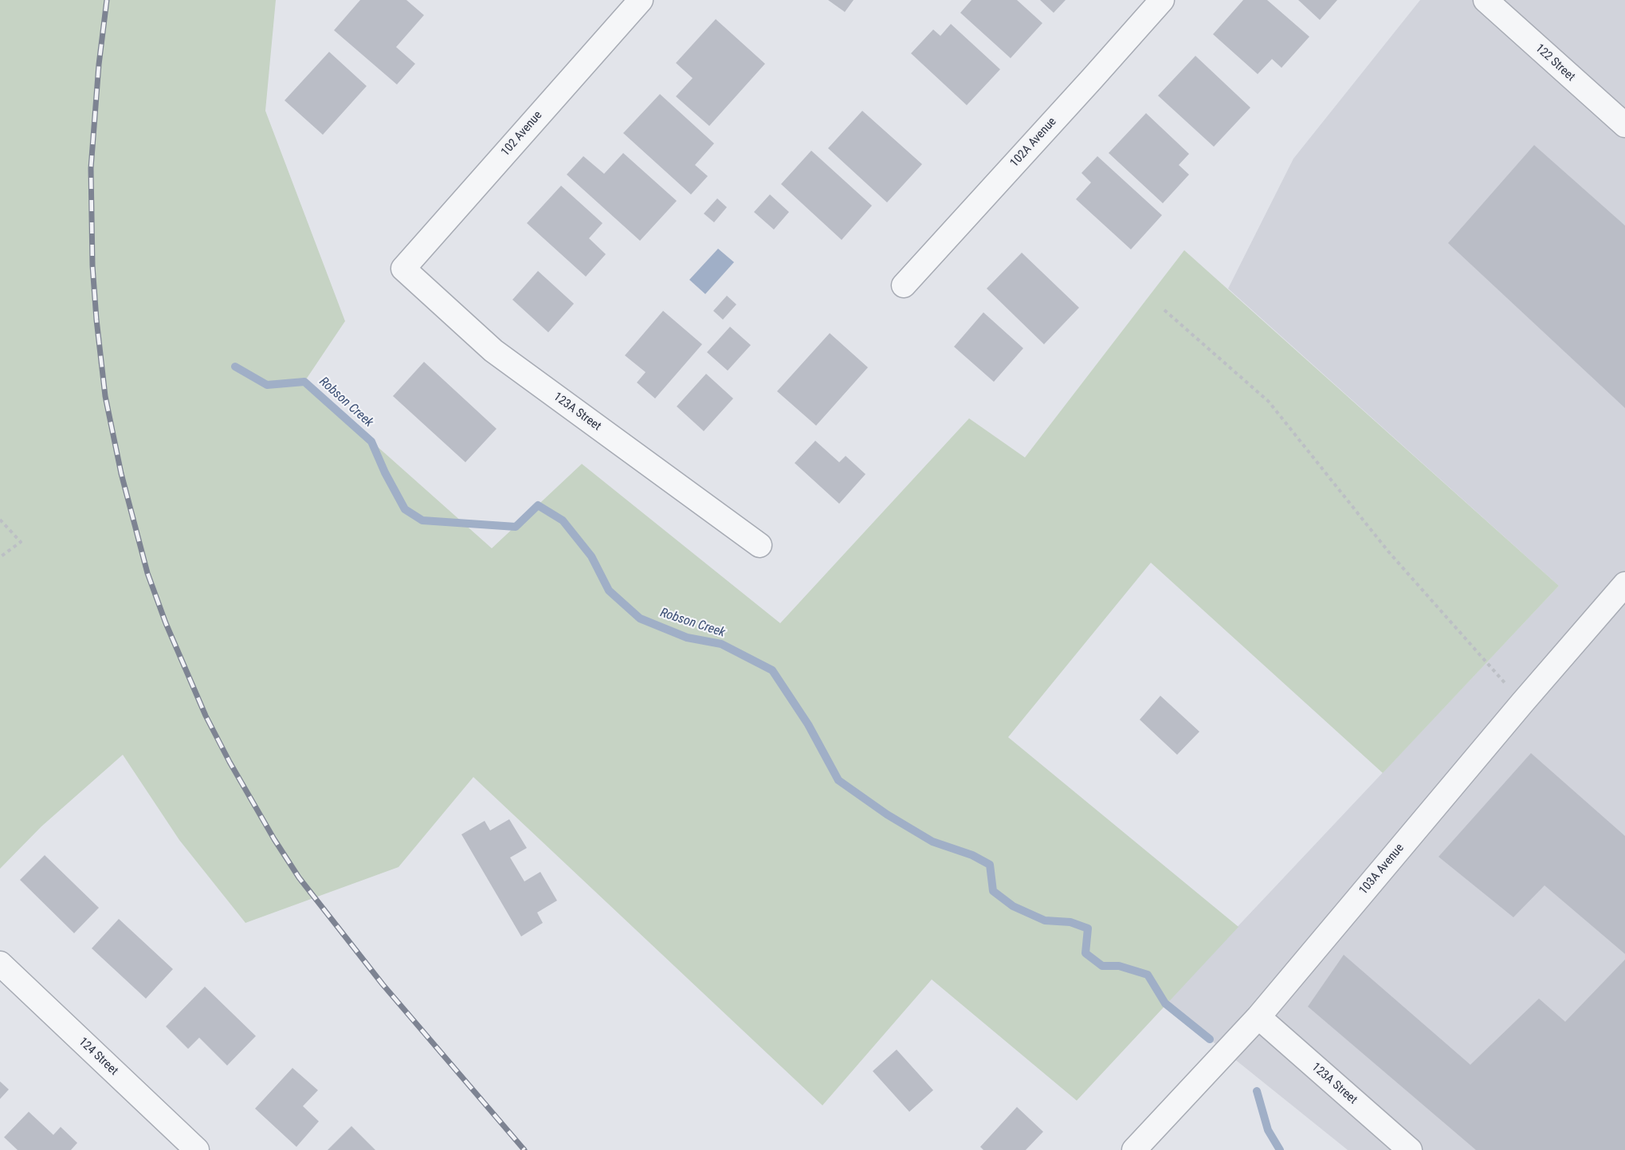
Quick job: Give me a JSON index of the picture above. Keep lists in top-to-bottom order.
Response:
{
  "streets": {
    "street": [
      "122 Street",
      "102 Avenue",
      "102A Avenue",
      "123A Street",
      "103A Avenue",
      "124 Street"
    ]
  },
  "crossings": [
    ["102 Avenue", "123A Street"],
    ["123A Street", "103A Avenue"]
  ],
  "water": ["Robson Creek"]
}
